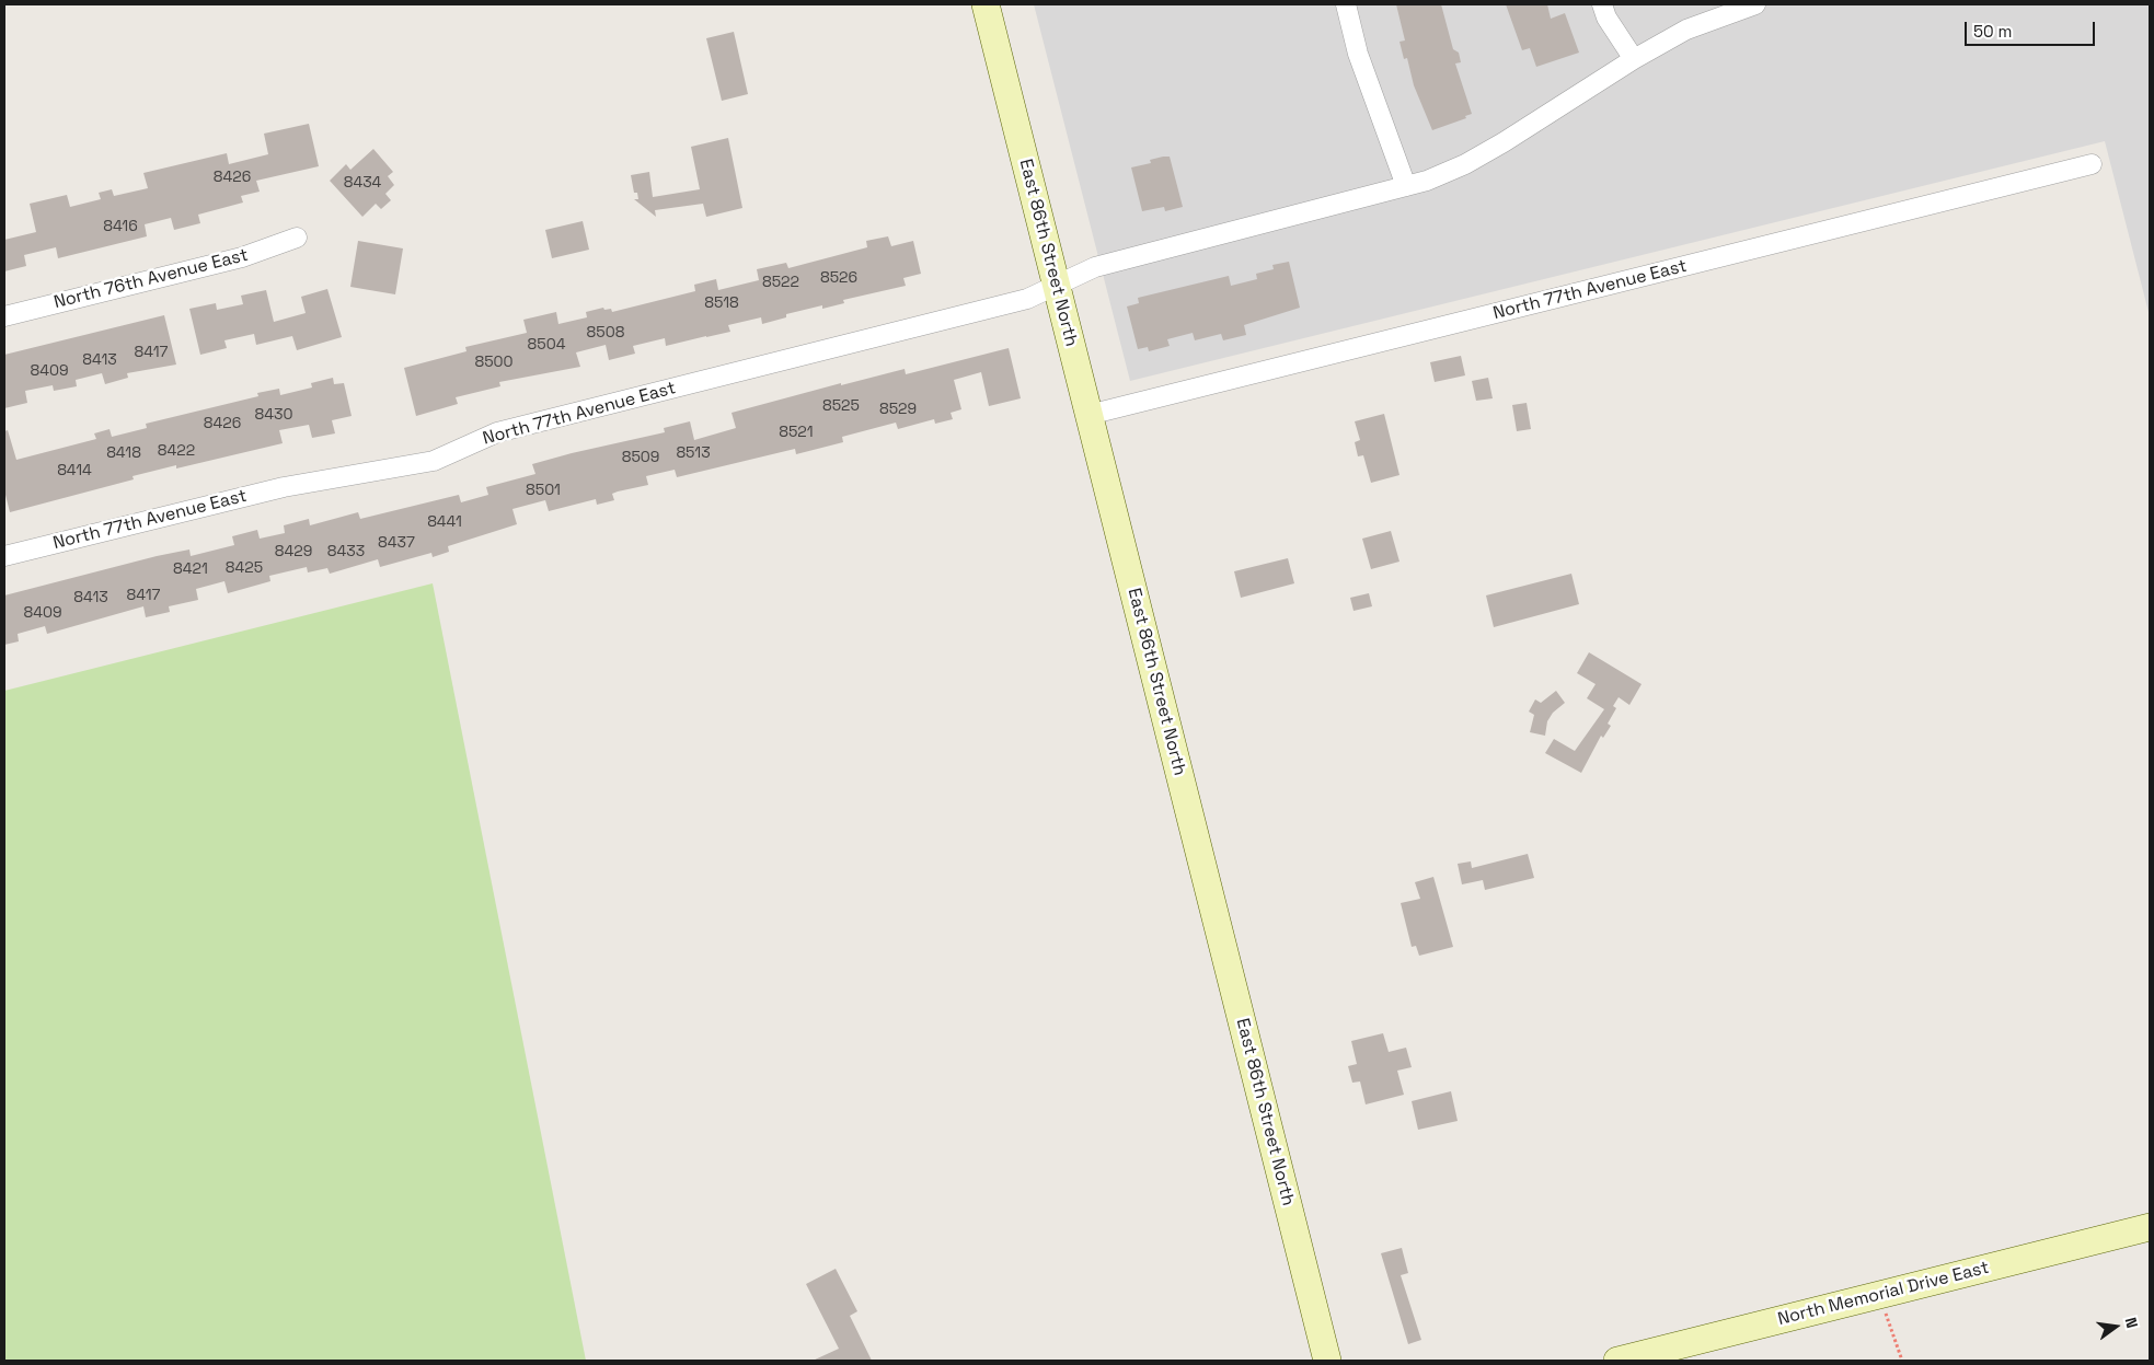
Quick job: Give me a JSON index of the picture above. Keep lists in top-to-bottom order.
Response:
{
  "streets": {
    "street": [
      "East 86th Street North",
      "North 76th Avenue East",
      "North 77th Avenue East",
      "North Memorial Drive East"
    ]
  },
  "crossings": [
    ["East 86th Street North", "North 77th Avenue East"]
  ],
  "house_numbers": [
    "8426",
    "8434",
    "8416",
    "8526",
    "8522",
    "8518",
    "8508",
    "8504",
    "8417",
    "8413",
    "8500",
    "8409",
    "8525",
    "8529",
    "8430",
    "8426",
    "8521",
    "8422",
    "8418",
    "8513",
    "8509",
    "8414",
    "8501",
    "8441",
    "8437",
    "8429",
    "8433",
    "8425",
    "8421",
    "8417",
    "8413",
    "8409"
  ],
  "scale_bar": "50 m",
  "north": "right"
}
